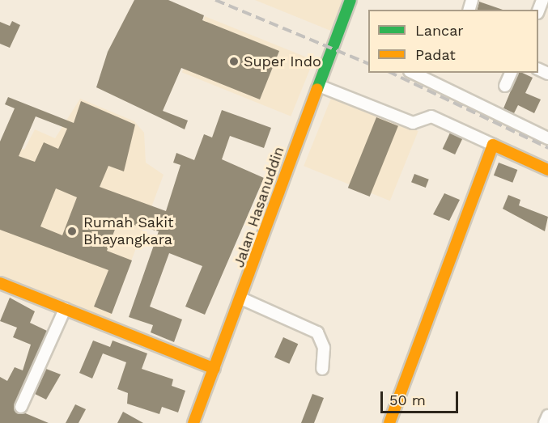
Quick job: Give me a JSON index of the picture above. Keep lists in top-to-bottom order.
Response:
{
  "streets": {
    "street": ["Jalan Hasanuddin"]
  },
  "places": ["Super Indo", "Rumah Sakit Bhayangkara"],
  "legend": ["Lancar", "Padat"],
  "scale_bar": "50 m"
}
